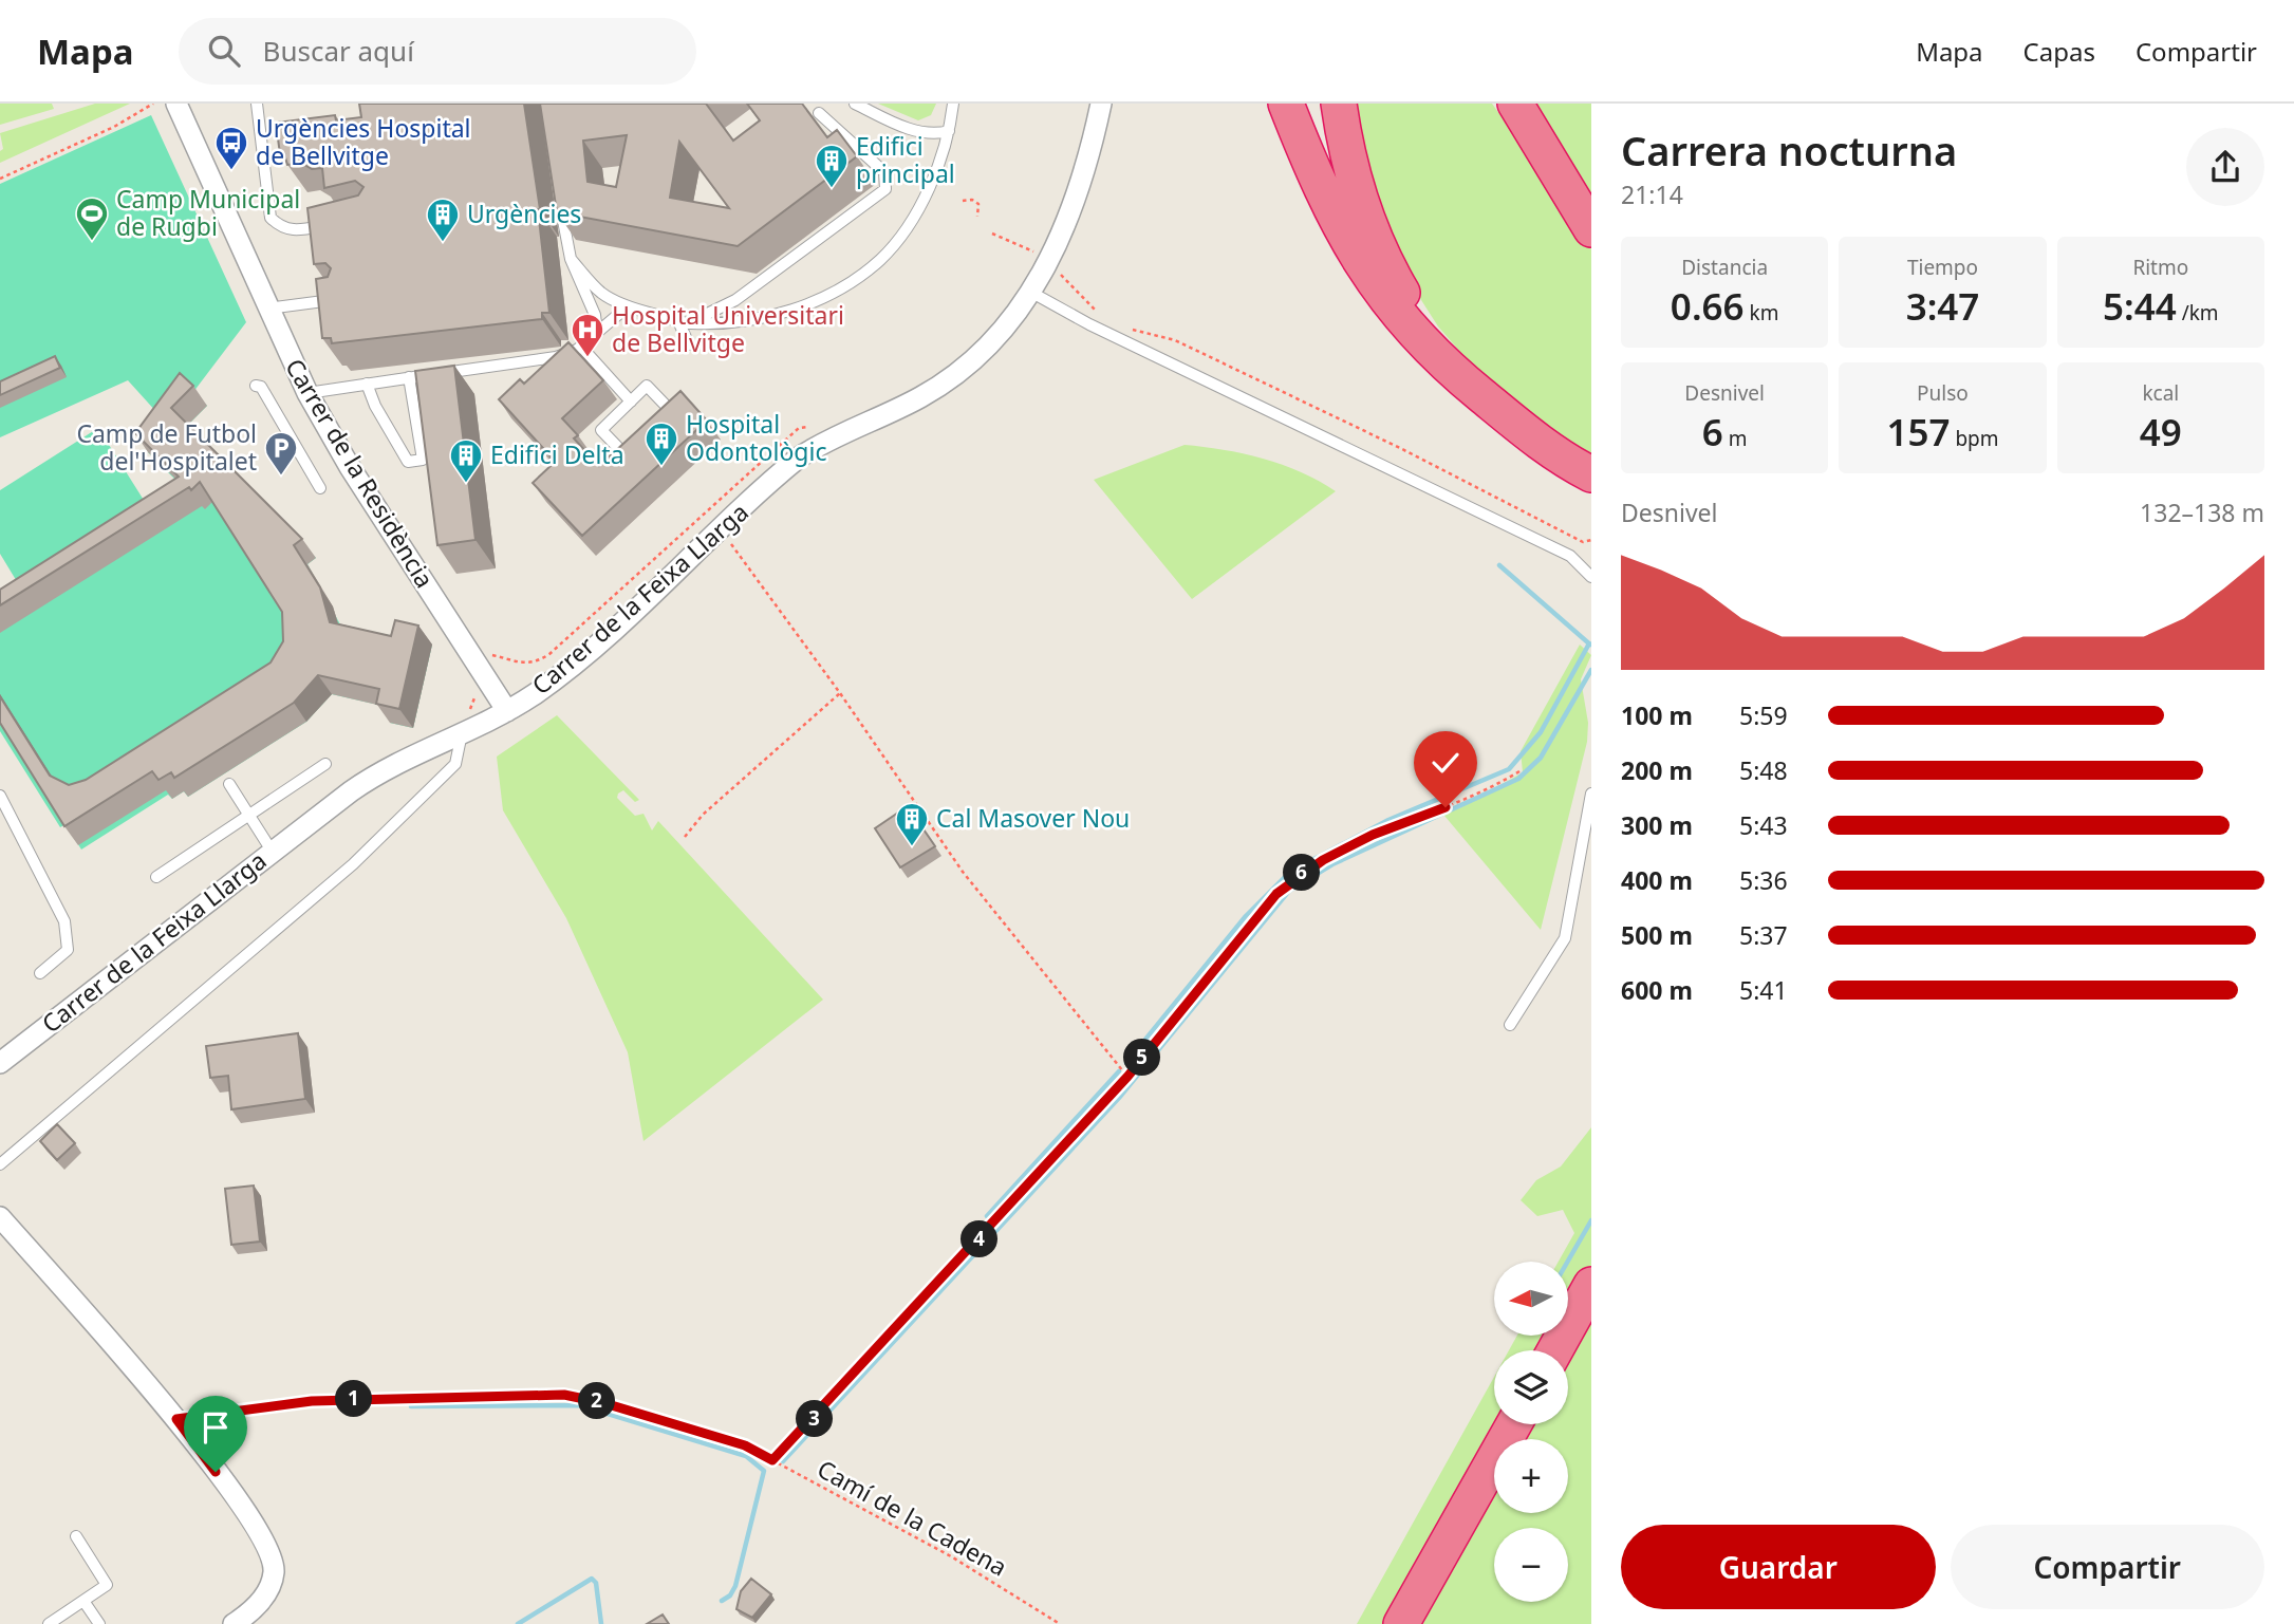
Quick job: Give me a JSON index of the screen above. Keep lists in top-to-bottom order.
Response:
{
  "streets": {
    "street": ["Carrer de la Residència", "Carrer de la Feixa Llarga"],
    "path": ["Camí de la Cadena"]
  },
  "crossings": [
    ["Carrer de la Residència", "Carrer de la Feixa Llarga"]
  ],
  "places": {
    "bus stop": ["Urgències Hospital de Bellvitge"],
    "building": [
      "Edifici principal",
      "Urgències",
      "Hospital Odontològic",
      "Edifici Delta",
      "Cal Masover Nou"
    ],
    "sports": ["Camp Municipal de Rugbi"],
    "hospital": ["Hospital Universitari de Bellvitge"],
    "parking": ["Camp de Futbol del'Hospitalet"]
  },
  "north": "left",
  "page": {
    "header": "Mapa",
    "search": "Buscar aquí",
    "nav": ["Mapa", "Capas", "Compartir"],
    "heading": ["Carrera nocturna", "21:14"],
    "stats": [
      ["Distancia", "0.66 km"],
      ["Tiempo", "3:47"],
      ["Ritmo", "5:44 /km"],
      ["Desnivel", "6 m"],
      ["Pulso", "157 bpm"],
      ["kcal", "49"]
    ],
    "chart": ["Desnivel", "132–138 m"],
    "list": [
      {
        "name": "100 m",
        "note": "5:59"
      },
      {
        "name": "200 m",
        "note": "5:48"
      },
      {
        "name": "300 m",
        "note": "5:43"
      },
      {
        "name": "400 m",
        "note": "5:36"
      },
      {
        "name": "500 m",
        "note": "5:37"
      },
      {
        "name": "600 m",
        "note": "5:41"
      }
    ],
    "pins": [
      "6",
      "5",
      "4",
      "1",
      "2",
      "3"
    ],
    "map_buttons": ["+", "−"],
    "buttons": ["Guardar", "Compartir"]
  }
}
